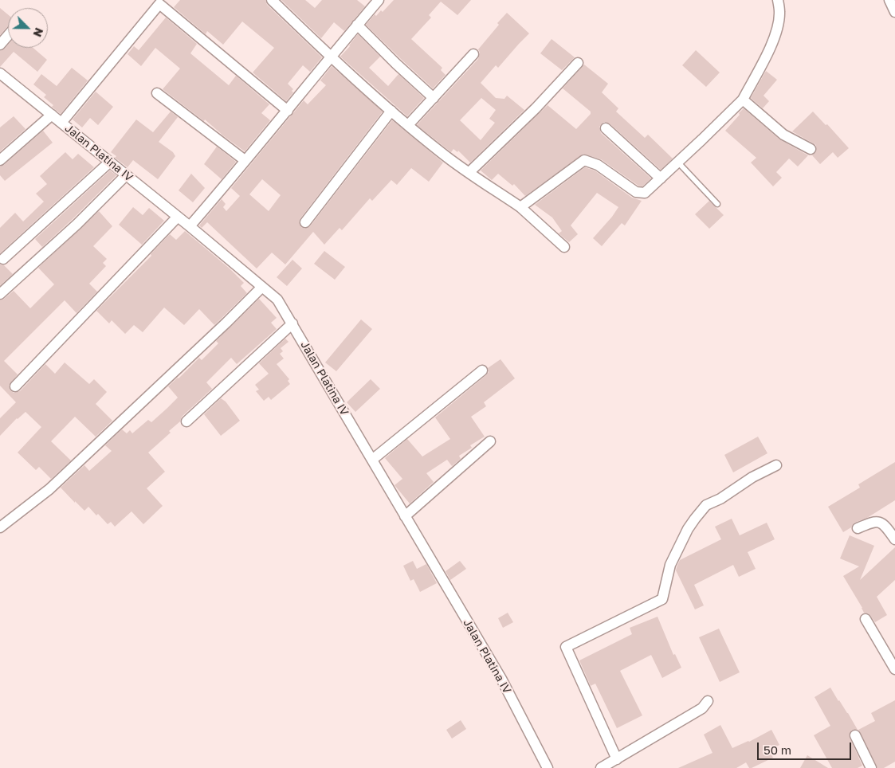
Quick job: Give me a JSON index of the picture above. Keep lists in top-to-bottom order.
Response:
{
  "streets": {
    "street": ["Jalan Platina IV"]
  },
  "scale_bar": "50 m",
  "north": "bottom right"
}
